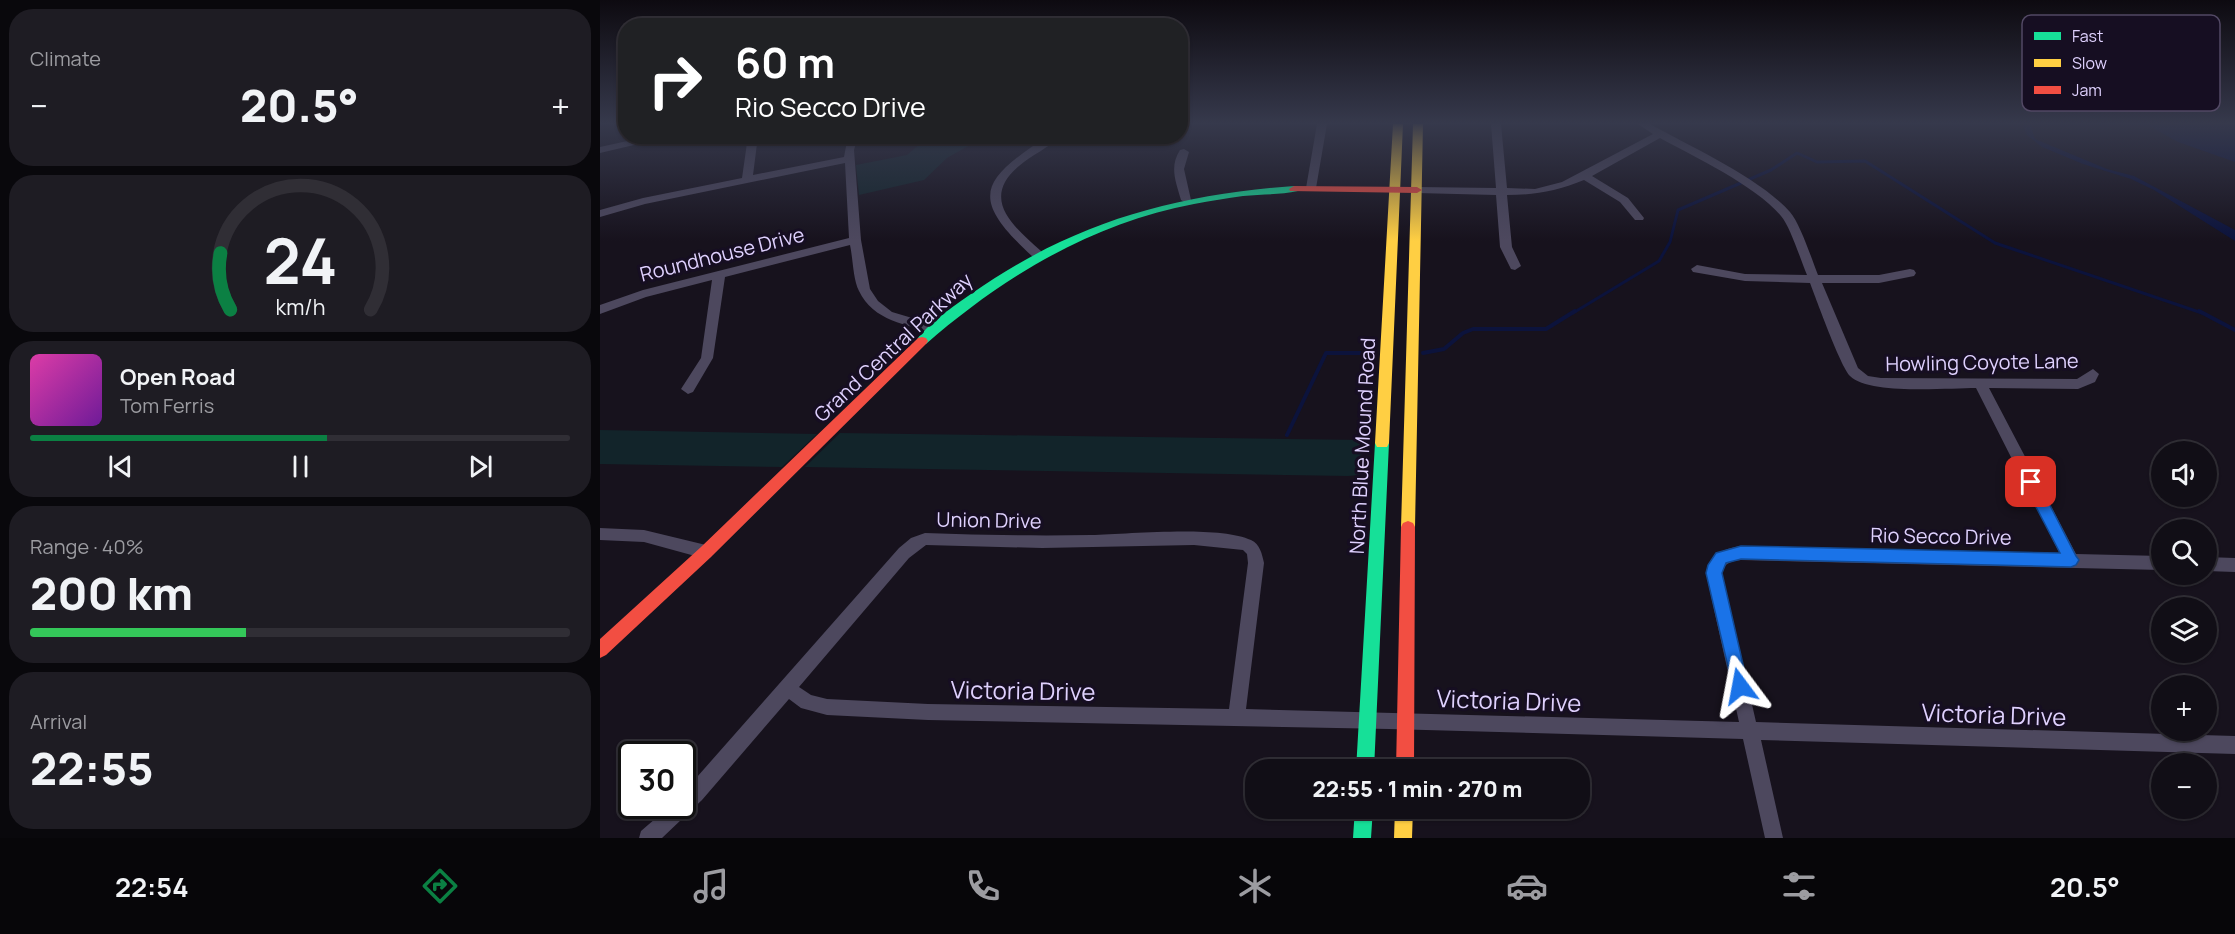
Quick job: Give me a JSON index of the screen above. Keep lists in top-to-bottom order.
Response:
{
  "streets": {
    "main road": ["Grand Central Parkway", "North Blue Mound Road"],
    "street": [
      "Roundhouse Drive",
      "Howling Coyote Lane",
      "Union Drive",
      "Rio Secco Drive",
      "Victoria Drive"
    ]
  },
  "crossings": [
    ["Grand Central Parkway", "North Blue Mound Road"],
    ["North Blue Mound Road", "Victoria Drive"],
    ["Union Drive", "Victoria Drive"],
    ["Rio Secco Drive", "Victoria Drive"]
  ],
  "legend": ["Fast", "Slow", "Jam"],
  "page": {
    "tile": [
      "Climate",
      ["Range · 40%", "200 km"],
      ["Arrival", "22:55"]
    ],
    "turn": ["60 m", "Rio Secco Drive"],
    "heat": ["−", "20.5°", "+"],
    "song": ["Open Road", "Tom Ferris"],
    "map_buttons": ["+", "−"],
    "limit": "30",
    "trip": "22:55 · 1 min · 270 m",
    "tabs": ["22:54", "20.5°"],
    "gauge": ["24", "km/h"]
  }
}
